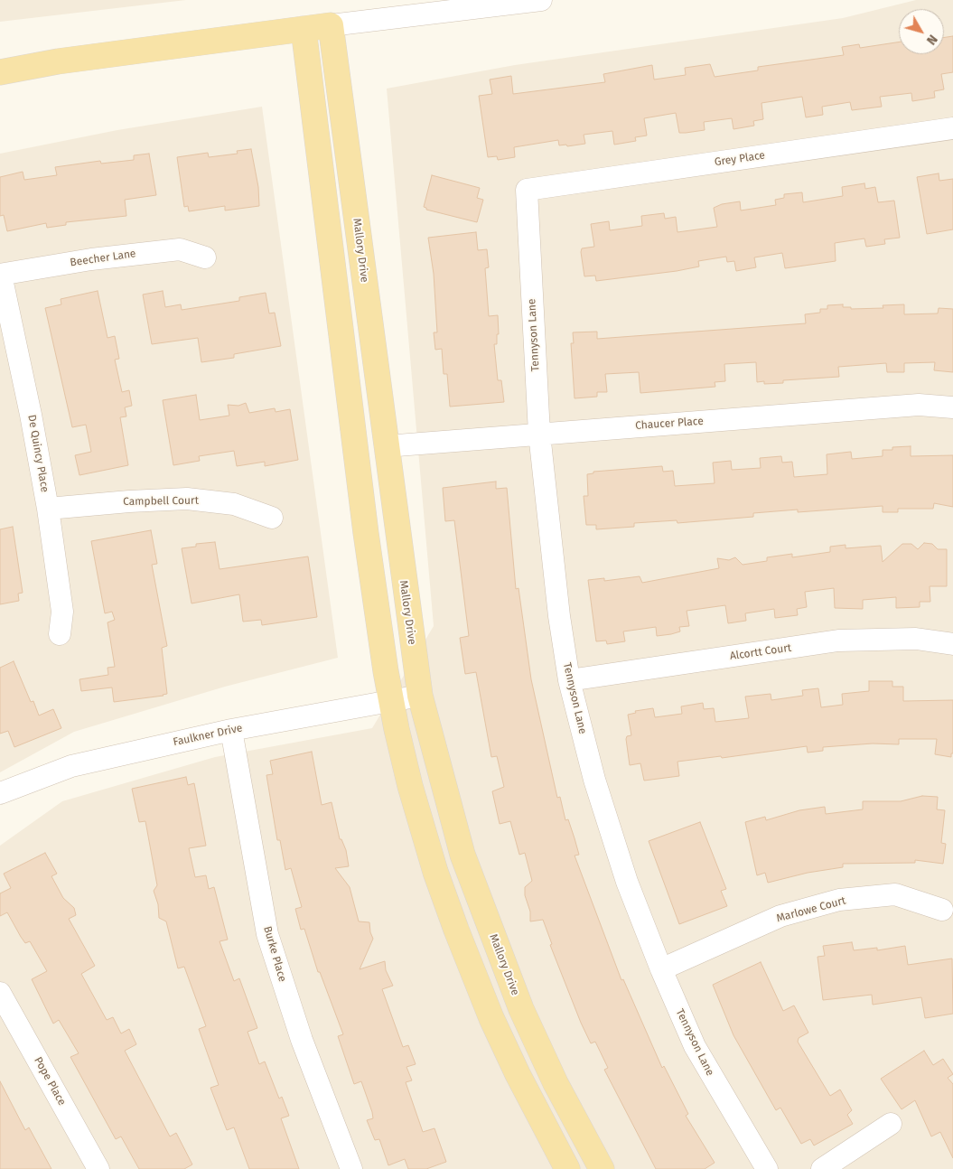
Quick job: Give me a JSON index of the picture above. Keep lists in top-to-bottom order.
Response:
{
  "streets": {
    "main road": ["Mallory Drive"],
    "street": [
      "Grey Place",
      "Beecher Lane",
      "Tennyson Lane",
      "Chaucer Place",
      "De Quincy Place",
      "Campbell Court",
      "Alcortt Court",
      "Faulkner Drive",
      "Marlowe Court",
      "Burke Place",
      "Pope Place"
    ]
  },
  "crossings": [
    ["Grey Place", "Tennyson Lane"],
    ["Mallory Drive", "Chaucer Place"],
    ["Mallory Drive", "Faulkner Drive"],
    ["Beecher Lane", "De Quincy Place"],
    ["Tennyson Lane", "Chaucer Place"],
    ["Tennyson Lane", "Alcortt Court"],
    ["Tennyson Lane", "Marlowe Court"],
    ["De Quincy Place", "Campbell Court"],
    ["Faulkner Drive", "Burke Place"]
  ],
  "north": "bottom right"
}
